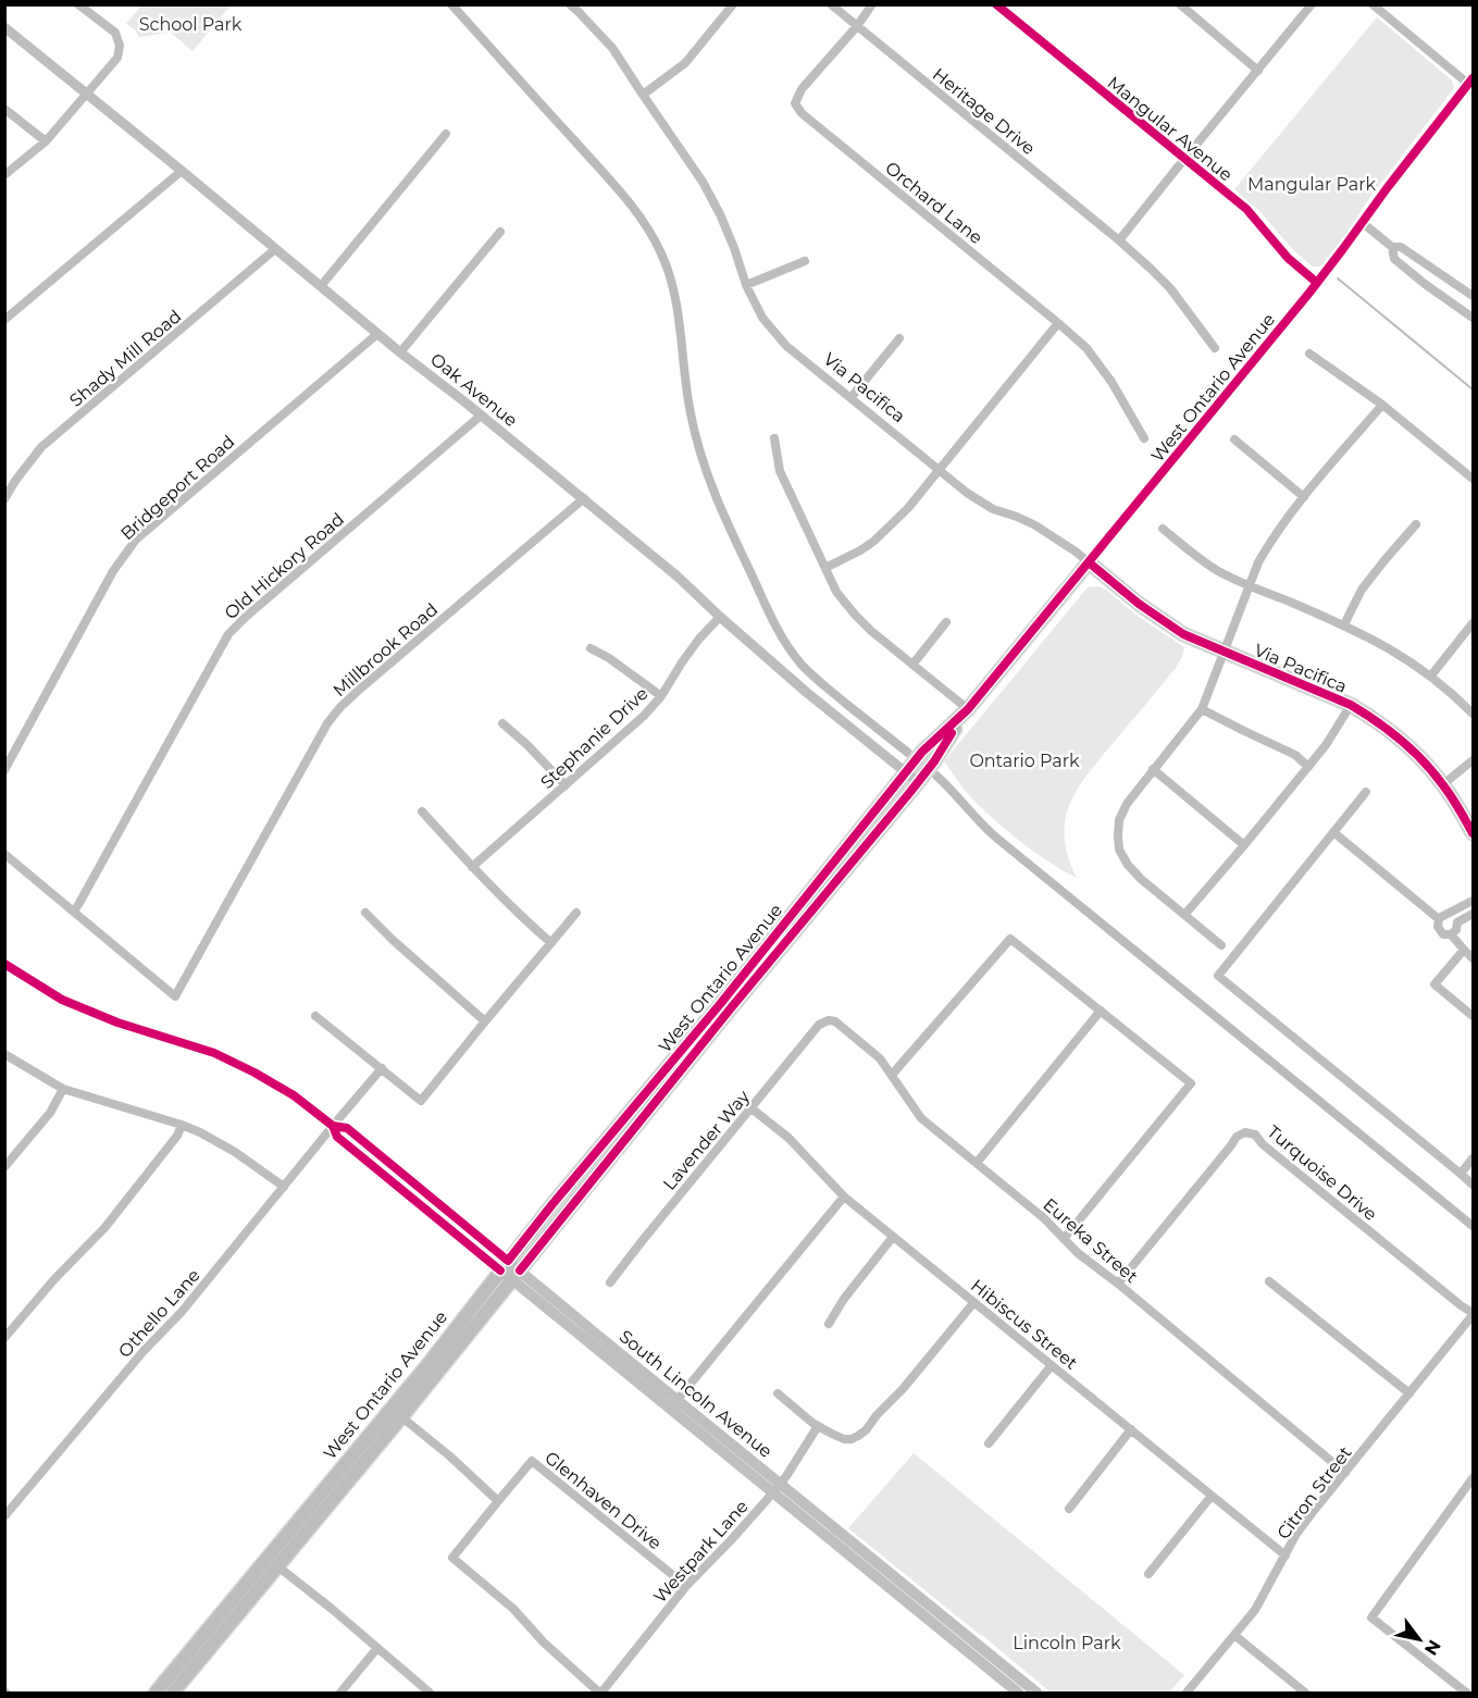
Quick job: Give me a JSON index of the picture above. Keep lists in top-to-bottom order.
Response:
{
  "streets": {
    "main road": ["Via Pacifica", "West Ontario Avenue", "South Lincoln Avenue"],
    "street": [
      "Heritage Drive",
      "Mangular Avenue",
      "Orchard Lane",
      "Shady Mill Road",
      "Oak Avenue",
      "Bridgeport Road",
      "Old Hickory Road",
      "Millbrook Road",
      "Stephanie Drive",
      "Lavender Way",
      "Turquoise Drive",
      "Eureka Street",
      "Othello Lane",
      "Hibiscus Street",
      "Citron Street",
      "Glenhaven Drive",
      "Westpark Lane"
    ]
  },
  "crossings": [
    ["Heritage Drive", "Orchard Lane"],
    ["Mangular Avenue", "West Ontario Avenue"],
    ["Shady Mill Road", "Oak Avenue"],
    ["Via Pacifica", "West Ontario Avenue"],
    ["West Ontario Avenue", "Oak Avenue"],
    ["West Ontario Avenue", "South Lincoln Avenue"],
    ["Oak Avenue", "Bridgeport Road"],
    ["Oak Avenue", "Old Hickory Road"],
    ["Oak Avenue", "Millbrook Road"],
    ["Oak Avenue", "Stephanie Drive"],
    ["Old Hickory Road", "Millbrook Road"],
    ["Lavender Way", "Eureka Street"],
    ["Lavender Way", "Hibiscus Street"],
    ["Turquoise Drive", "Eureka Street"],
    ["Turquoise Drive", "Citron Street"],
    ["Eureka Street", "Citron Street"],
    ["Othello Lane", "South Lincoln Avenue"],
    ["Hibiscus Street", "Citron Street"],
    ["South Lincoln Avenue", "Westpark Lane"],
    ["Glenhaven Drive", "Westpark Lane"]
  ],
  "parks": [
    "School Park",
    "Mangular Park",
    "Ontario Park",
    "Lincoln Park"
  ],
  "north": "bottom right"
}
